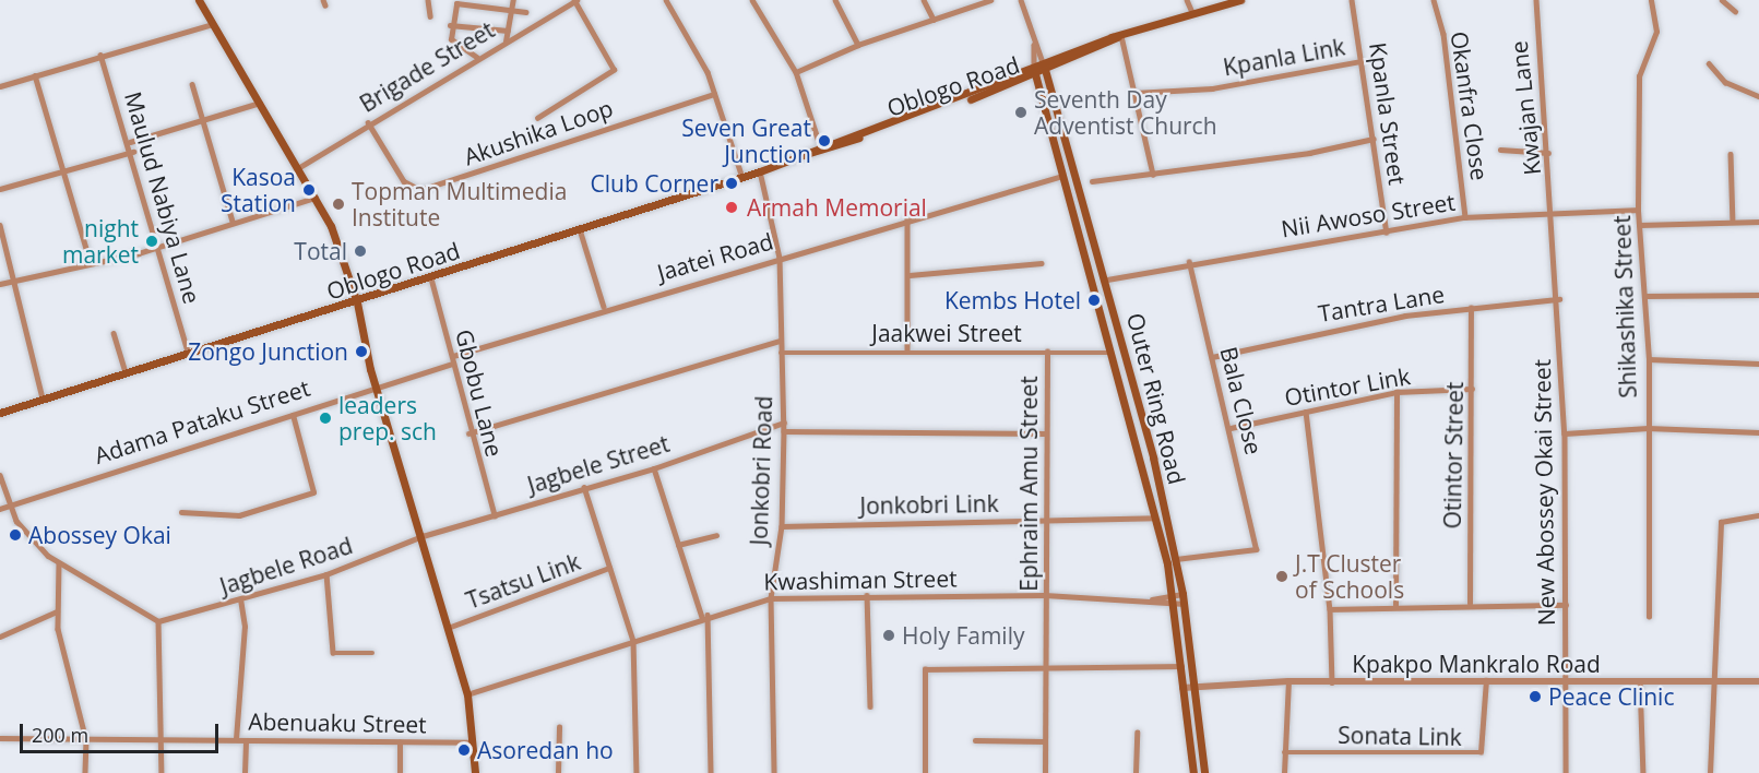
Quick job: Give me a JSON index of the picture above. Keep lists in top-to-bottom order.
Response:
{
  "streets": {
    "main road": ["Oblogo Road", "Outer Ring Road"],
    "street": [
      "Kpanla Link",
      "Brigade Street",
      "Okanfra Close",
      "Kwajan Lane",
      "Kpanla Street",
      "Akushika Loop",
      "Maulud Nabiya Lane",
      "Nii Awoso Street",
      "Jaatei Road",
      "Tantra Lane",
      "Shikashika Street",
      "Jaakwei Street",
      "Otintor Link",
      "Gbobu Lane",
      "Bala Close",
      "Adama Pataku Street",
      "Otintor Street",
      "Jagbele Street",
      "Jonkobri Road",
      "Ephraim Amu Street",
      "New Abossey Okai Street",
      "Jonkobri Link",
      "Jagbele Road",
      "Kwashiman Street",
      "Tsatsu Link",
      "Kpakpo Mankralo Road",
      "Abenuaku Street",
      "Sonata Link"
    ]
  },
  "crossings": [
    ["Kpanla Link", "Kpanla Street"],
    ["Brigade Street", "Akushika Loop"],
    ["Oblogo Road", "Maulud Nabiya Lane"],
    ["Oblogo Road", "Gbobu Lane"],
    ["Oblogo Road", "Outer Ring Road"],
    ["Oblogo Road", "Jonkobri Road"],
    ["Okanfra Close", "Nii Awoso Street"],
    ["Kwajan Lane", "Nii Awoso Street"],
    ["Kwajan Lane", "New Abossey Okai Street"],
    ["Kpanla Street", "Nii Awoso Street"],
    ["Nii Awoso Street", "Shikashika Street"],
    ["Nii Awoso Street", "Outer Ring Road"],
    ["Nii Awoso Street", "Bala Close"],
    ["Nii Awoso Street", "New Abossey Okai Street"],
    ["Jaatei Road", "Gbobu Lane"],
    ["Jaatei Road", "Outer Ring Road"],
    ["Jaatei Road", "Jonkobri Road"],
    ["Tantra Lane", "Bala Close"],
    ["Tantra Lane", "Otintor Street"],
    ["Tantra Lane", "New Abossey Okai Street"],
    ["Jaakwei Street", "Outer Ring Road"],
    ["Jaakwei Street", "Jonkobri Road"],
    ["Jaakwei Street", "Ephraim Amu Street"],
    ["Otintor Link", "Bala Close"],
    ["Otintor Link", "Otintor Street"],
    ["Gbobu Lane", "Adama Pataku Street"],
    ["Gbobu Lane", "Jagbele Street"],
    ["Outer Ring Road", "Bala Close"],
    ["Outer Ring Road", "Jonkobri Link"],
    ["Outer Ring Road", "Kwashiman Street"],
    ["Outer Ring Road", "Kpakpo Mankralo Road"],
    ["Jagbele Street", "Jonkobri Road"],
    ["Jagbele Street", "Jagbele Road"],
    ["Jonkobri Road", "Jonkobri Link"],
    ["Jonkobri Road", "Kwashiman Street"],
    ["Ephraim Amu Street", "Jonkobri Link"],
    ["Ephraim Amu Street", "Kwashiman Street"],
    ["New Abossey Okai Street", "Kpakpo Mankralo Road"],
    ["Kpakpo Mankralo Road", "Sonata Link"]
  ],
  "places": [
    "Seventh Day Adventist Church",
    "Seven Great Junction",
    "Club Corner",
    "Kasoa Station",
    "Topman Multimedia Institute",
    "Armah Memorial",
    "night market",
    "Total",
    "Kembs Hotel",
    "Zongo Junction",
    "leaders prep. sch",
    "Abossey Okai",
    "J.T Cluster of Schools",
    "Holy Family",
    "Peace Clinic",
    "Asoredan ho"
  ],
  "scale_bar": "200 m"
}
